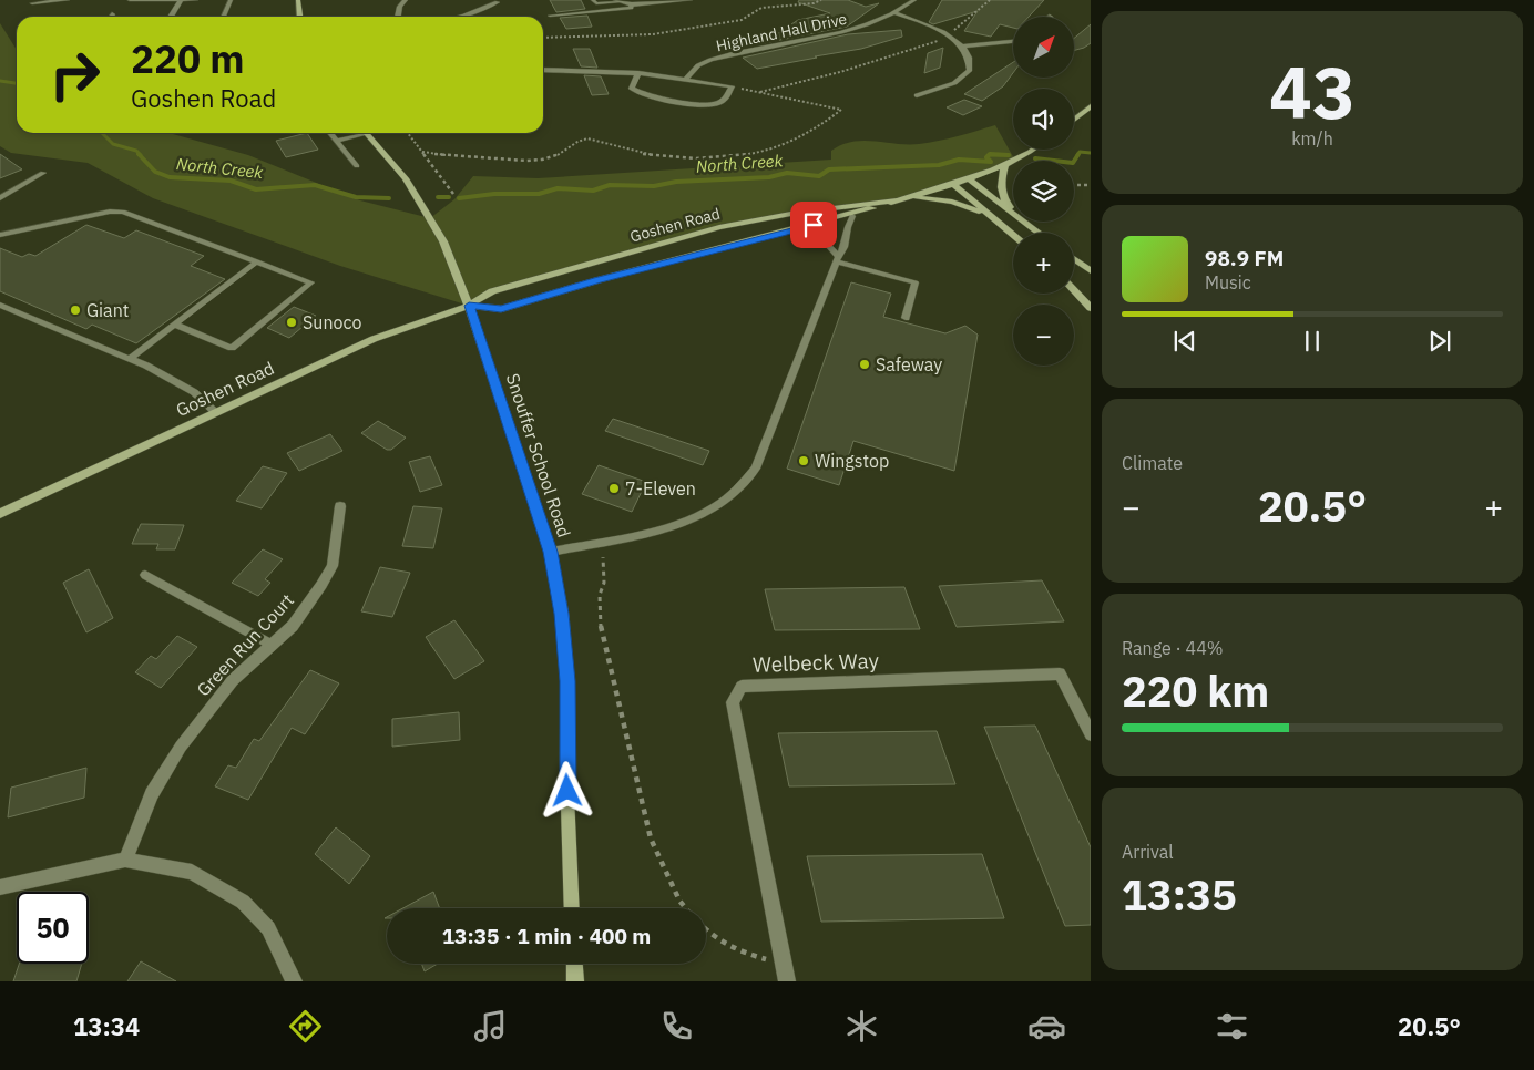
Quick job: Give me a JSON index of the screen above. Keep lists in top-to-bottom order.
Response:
{
  "streets": {
    "street": [
      "Highland Hall Drive",
      "Goshen Road",
      "Snouffer School Road",
      "Green Run Court",
      "Welbeck Way"
    ]
  },
  "crossings": [
    ["Goshen Road", "Snouffer School Road"]
  ],
  "water": ["North Creek"],
  "places": [
    "Giant",
    "Sunoco",
    "Safeway",
    "Wingstop",
    "7-Eleven"
  ],
  "north": "top right",
  "page": {
    "tile": [
      ["43", "km/h"],
      "Climate",
      ["Range · 44%", "220 km"],
      ["Arrival", "13:35"]
    ],
    "map_buttons": ["+", "−"],
    "turn": ["220 m", "Goshen Road"],
    "song": ["98.9 FM", "Music"],
    "heat": ["−", "20.5°", "+"],
    "limit": "50",
    "trip": "13:35 · 1 min · 400 m",
    "tabs": ["13:34", "20.5°"]
  }
}
